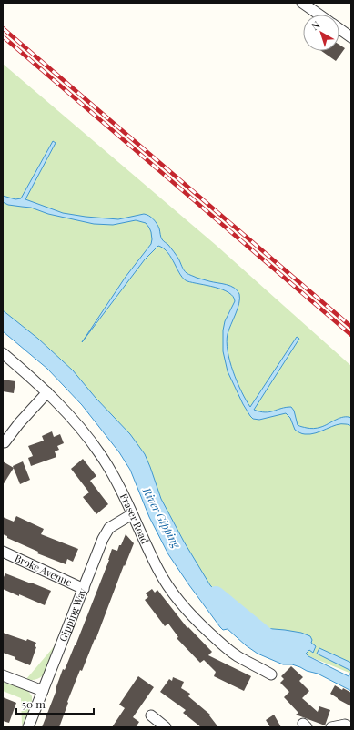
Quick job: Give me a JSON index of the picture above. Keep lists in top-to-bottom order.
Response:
{
  "streets": {
    "street": ["Fraser Road", "Broke Avenue", "Gipping Way"]
  },
  "crossings": [
    ["Fraser Road", "Gipping Way"],
    ["Broke Avenue", "Gipping Way"]
  ],
  "water": ["River Gipping"],
  "scale_bar": "50 m",
  "north": "top left"
}
